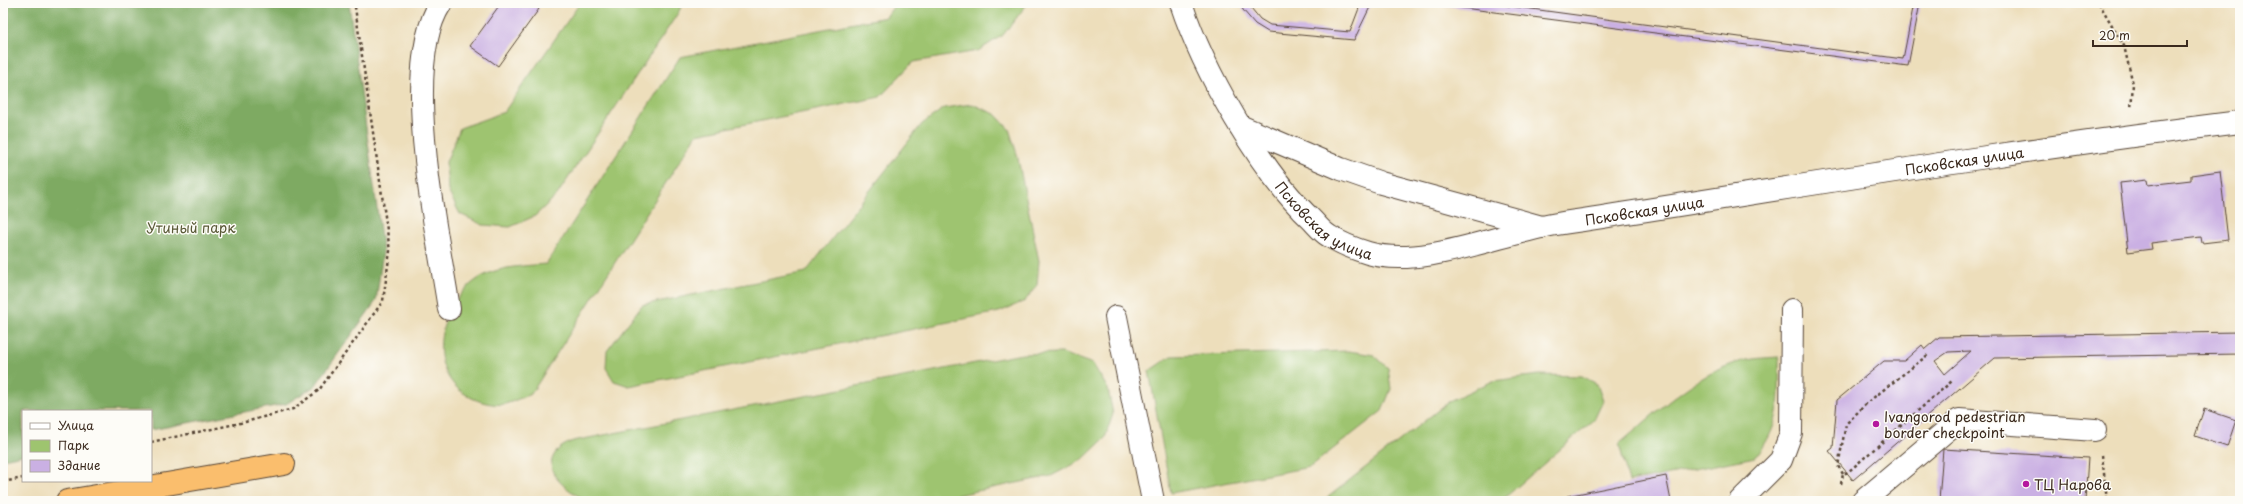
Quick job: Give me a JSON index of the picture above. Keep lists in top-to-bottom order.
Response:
{
  "streets": {
    "lane": ["Псковская улица"]
  },
  "parks": ["Утиный парк"],
  "places": ["Ivangorod pedestrian border checkpoint", "ТЦ Нарова"],
  "legend": ["Улица", "Парк", "Здание"],
  "scale_bar": "20 m"
}
